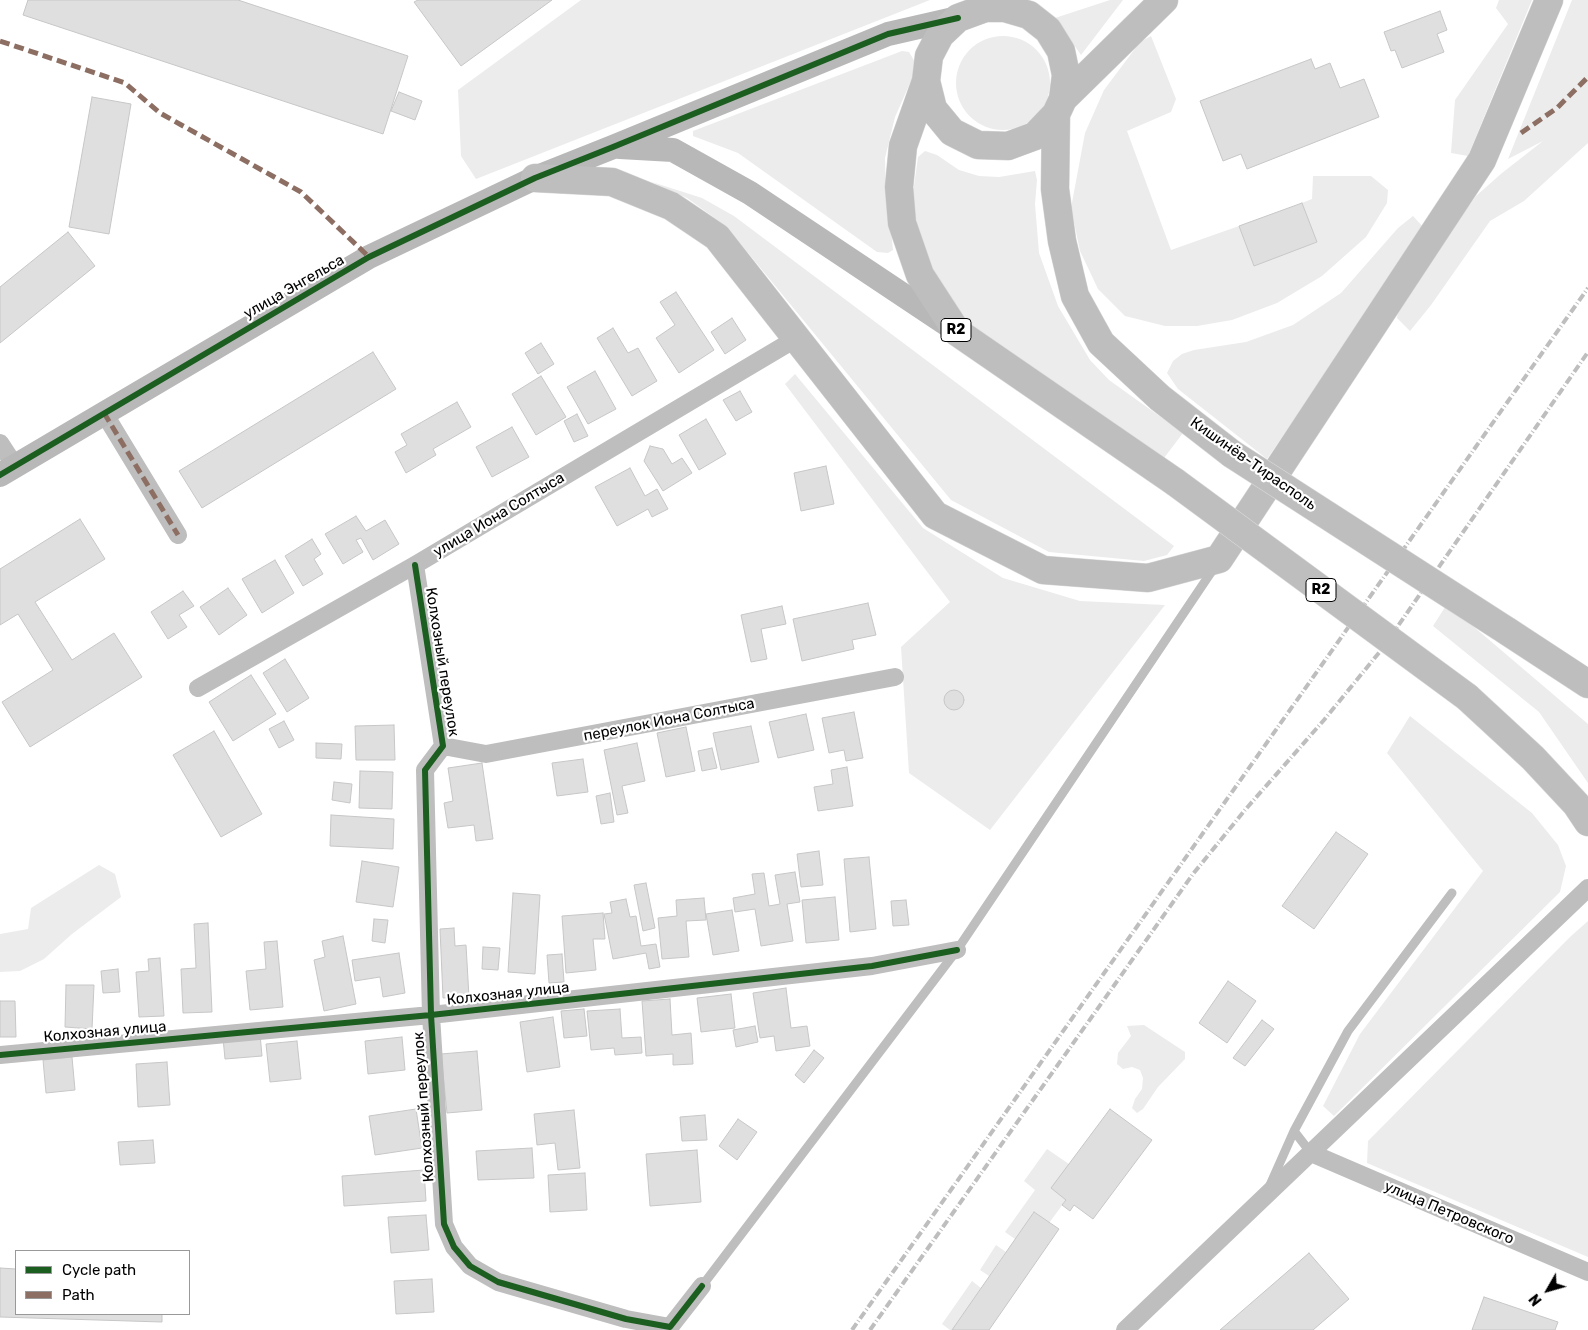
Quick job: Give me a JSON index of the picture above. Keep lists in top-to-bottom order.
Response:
{
  "streets": {
    "main road": ["R2", "Кишинёв-Тирасполь"],
    "street": [
      "улица Энгельса",
      "улица Иона Солтыса",
      "Колхозный переулок",
      "переулок Иона Солтыса",
      "Колхозная улица",
      "улица Петровского"
    ]
  },
  "crossings": [
    ["улица Энгельса", "R2"],
    ["улица Энгельса", "Кишинёв-Тирасполь"],
    ["R2", "Кишинёв-Тирасполь"],
    ["улица Иона Солтыса", "Колхозный переулок"],
    ["Колхозный переулок", "переулок Иона Солтыса"],
    ["Колхозный переулок", "Колхозная улица"]
  ],
  "legend": ["Cycle path", "Path"],
  "north": "bottom left"
}
